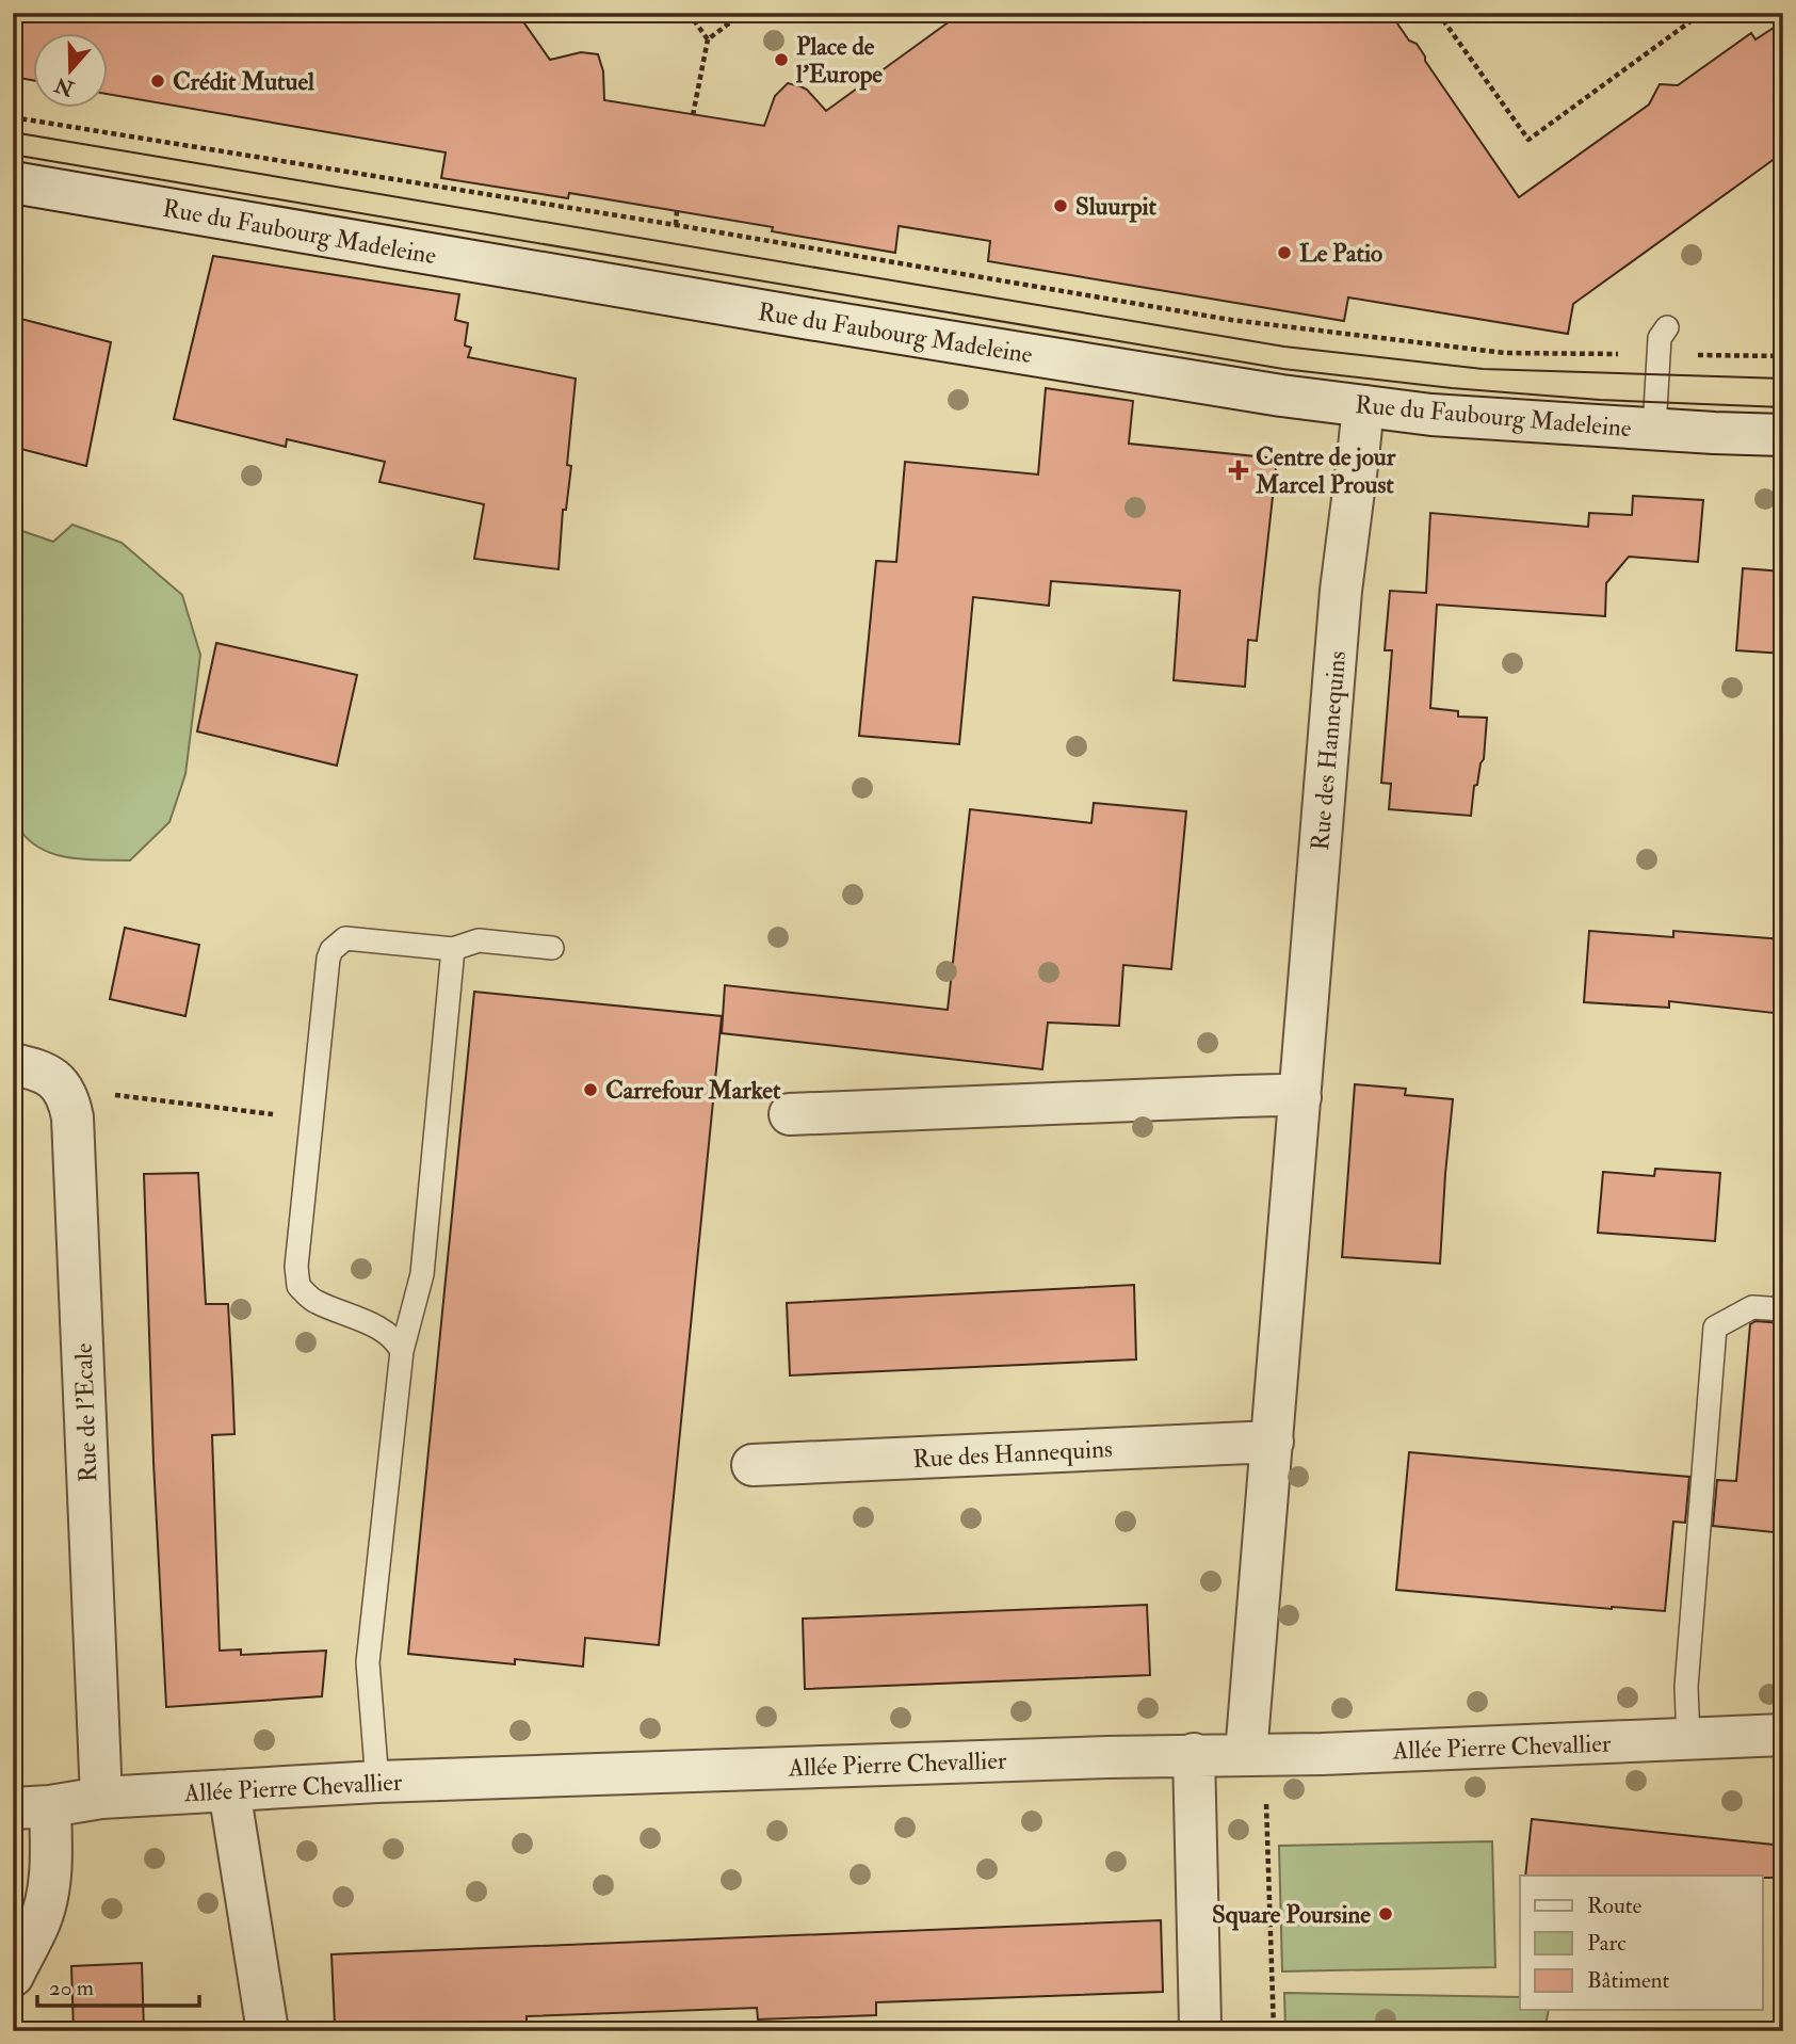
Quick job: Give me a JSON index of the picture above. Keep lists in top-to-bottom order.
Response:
{
  "streets": {
    "street": [
      "Rue du Faubourg Madeleine",
      "Rue des Hannequins",
      "Rue de l'Ecale",
      "Allée Pierre Chevallier"
    ]
  },
  "crossings": [
    ["Rue du Faubourg Madeleine", "Rue des Hannequins"],
    ["Rue des Hannequins", "Allée Pierre Chevallier"],
    ["Rue de l'Ecale", "Allée Pierre Chevallier"]
  ],
  "places": {
    "other": [
      "Place de l'Europe",
      "Crédit Mutuel",
      "Sluurpit",
      "Le Patio",
      "Carrefour Market",
      "Square Poursine"
    ],
    "health": ["Centre de jour Marcel Proust"]
  },
  "legend": ["Route", "Parc", "Bâtiment"],
  "scale_bar": "20 m",
  "north": "bottom"
}
